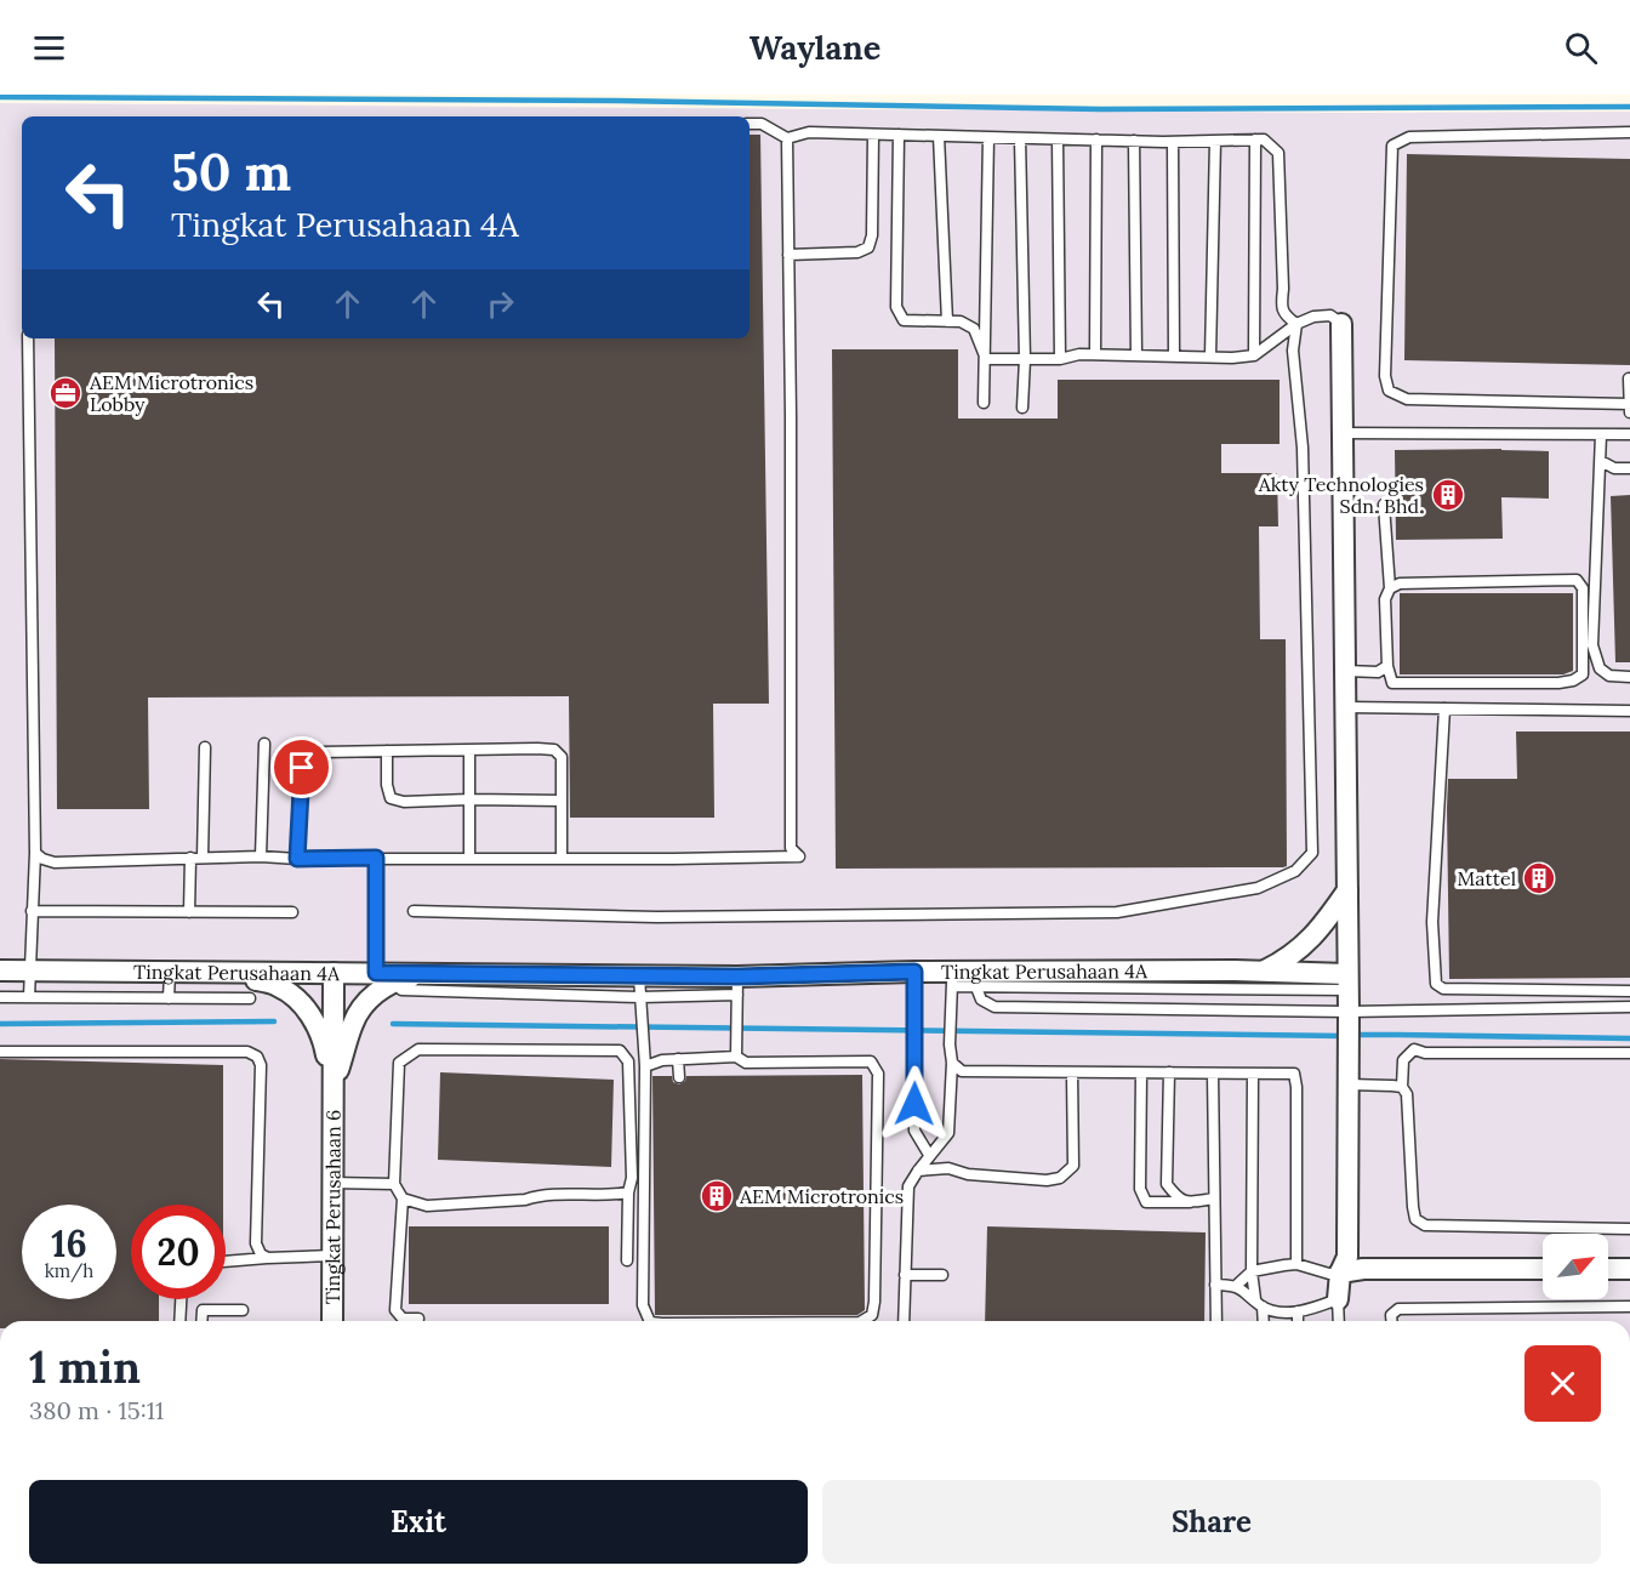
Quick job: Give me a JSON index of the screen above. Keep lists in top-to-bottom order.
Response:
{
  "streets": {
    "street": ["Tingkat Perusahaan 4A", "Tingkat Perusahaan 6"]
  },
  "crossings": [
    ["Tingkat Perusahaan 4A", "Tingkat Perusahaan 6"]
  ],
  "places": {
    "office": ["AEM Microtronics Lobby"],
    "building": ["Akty Technologies Sdn. Bhd.", "Mattel", "AEM Microtronics"]
  },
  "north": "top right",
  "page": {
    "header": "Waylane",
    "turn": ["50 m", "Tingkat Perusahaan 4A"],
    "speed": "16 km/h",
    "limit": "20",
    "heading": ["1 min", "380 m · 15:11"],
    "buttons": ["Exit", "Share"]
  }
}
